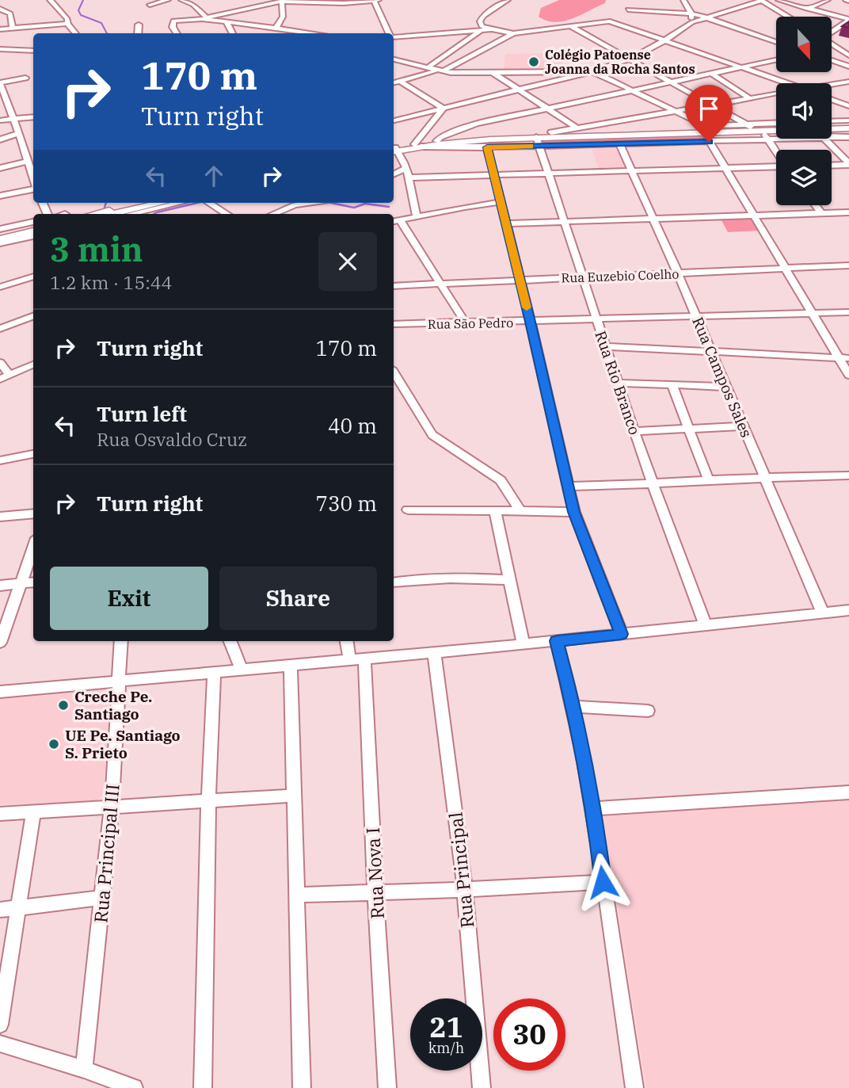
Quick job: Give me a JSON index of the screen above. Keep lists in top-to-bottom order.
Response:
{
  "streets": {
    "street": [
      "Rua Euzebio Coelho",
      "Rua São Pedro",
      "Rua Campos Sales",
      "Rua Rio Branco",
      "Rua Principal III",
      "Rua Principal",
      "Rua Nova I"
    ]
  },
  "crossings": [
    ["Rua Euzebio Coelho", "Rua Campos Sales"],
    ["Rua Euzebio Coelho", "Rua Rio Branco"],
    ["Rua São Pedro", "Rua Campos Sales"],
    ["Rua São Pedro", "Rua Rio Branco"]
  ],
  "places": ["Colégio Patoense Joanna da Rocha Santos", "Creche Pe. Santiago", "UE Pe. Santiago S. Prieto"],
  "north": "bottom",
  "page": {
    "turn": ["170 m", "Turn right"],
    "heading": ["3 min", "1.2 km · 15:44"],
    "list": [
      {
        "name": "Turn right",
        "value": "170 m"
      },
      {
        "name": "Turn left",
        "note": "Rua Osvaldo Cruz",
        "value": "40 m"
      },
      {
        "name": "Turn right",
        "value": "730 m"
      }
    ],
    "buttons": ["Exit", "Share"],
    "speed": "21 km/h",
    "limit": "30"
  }
}
